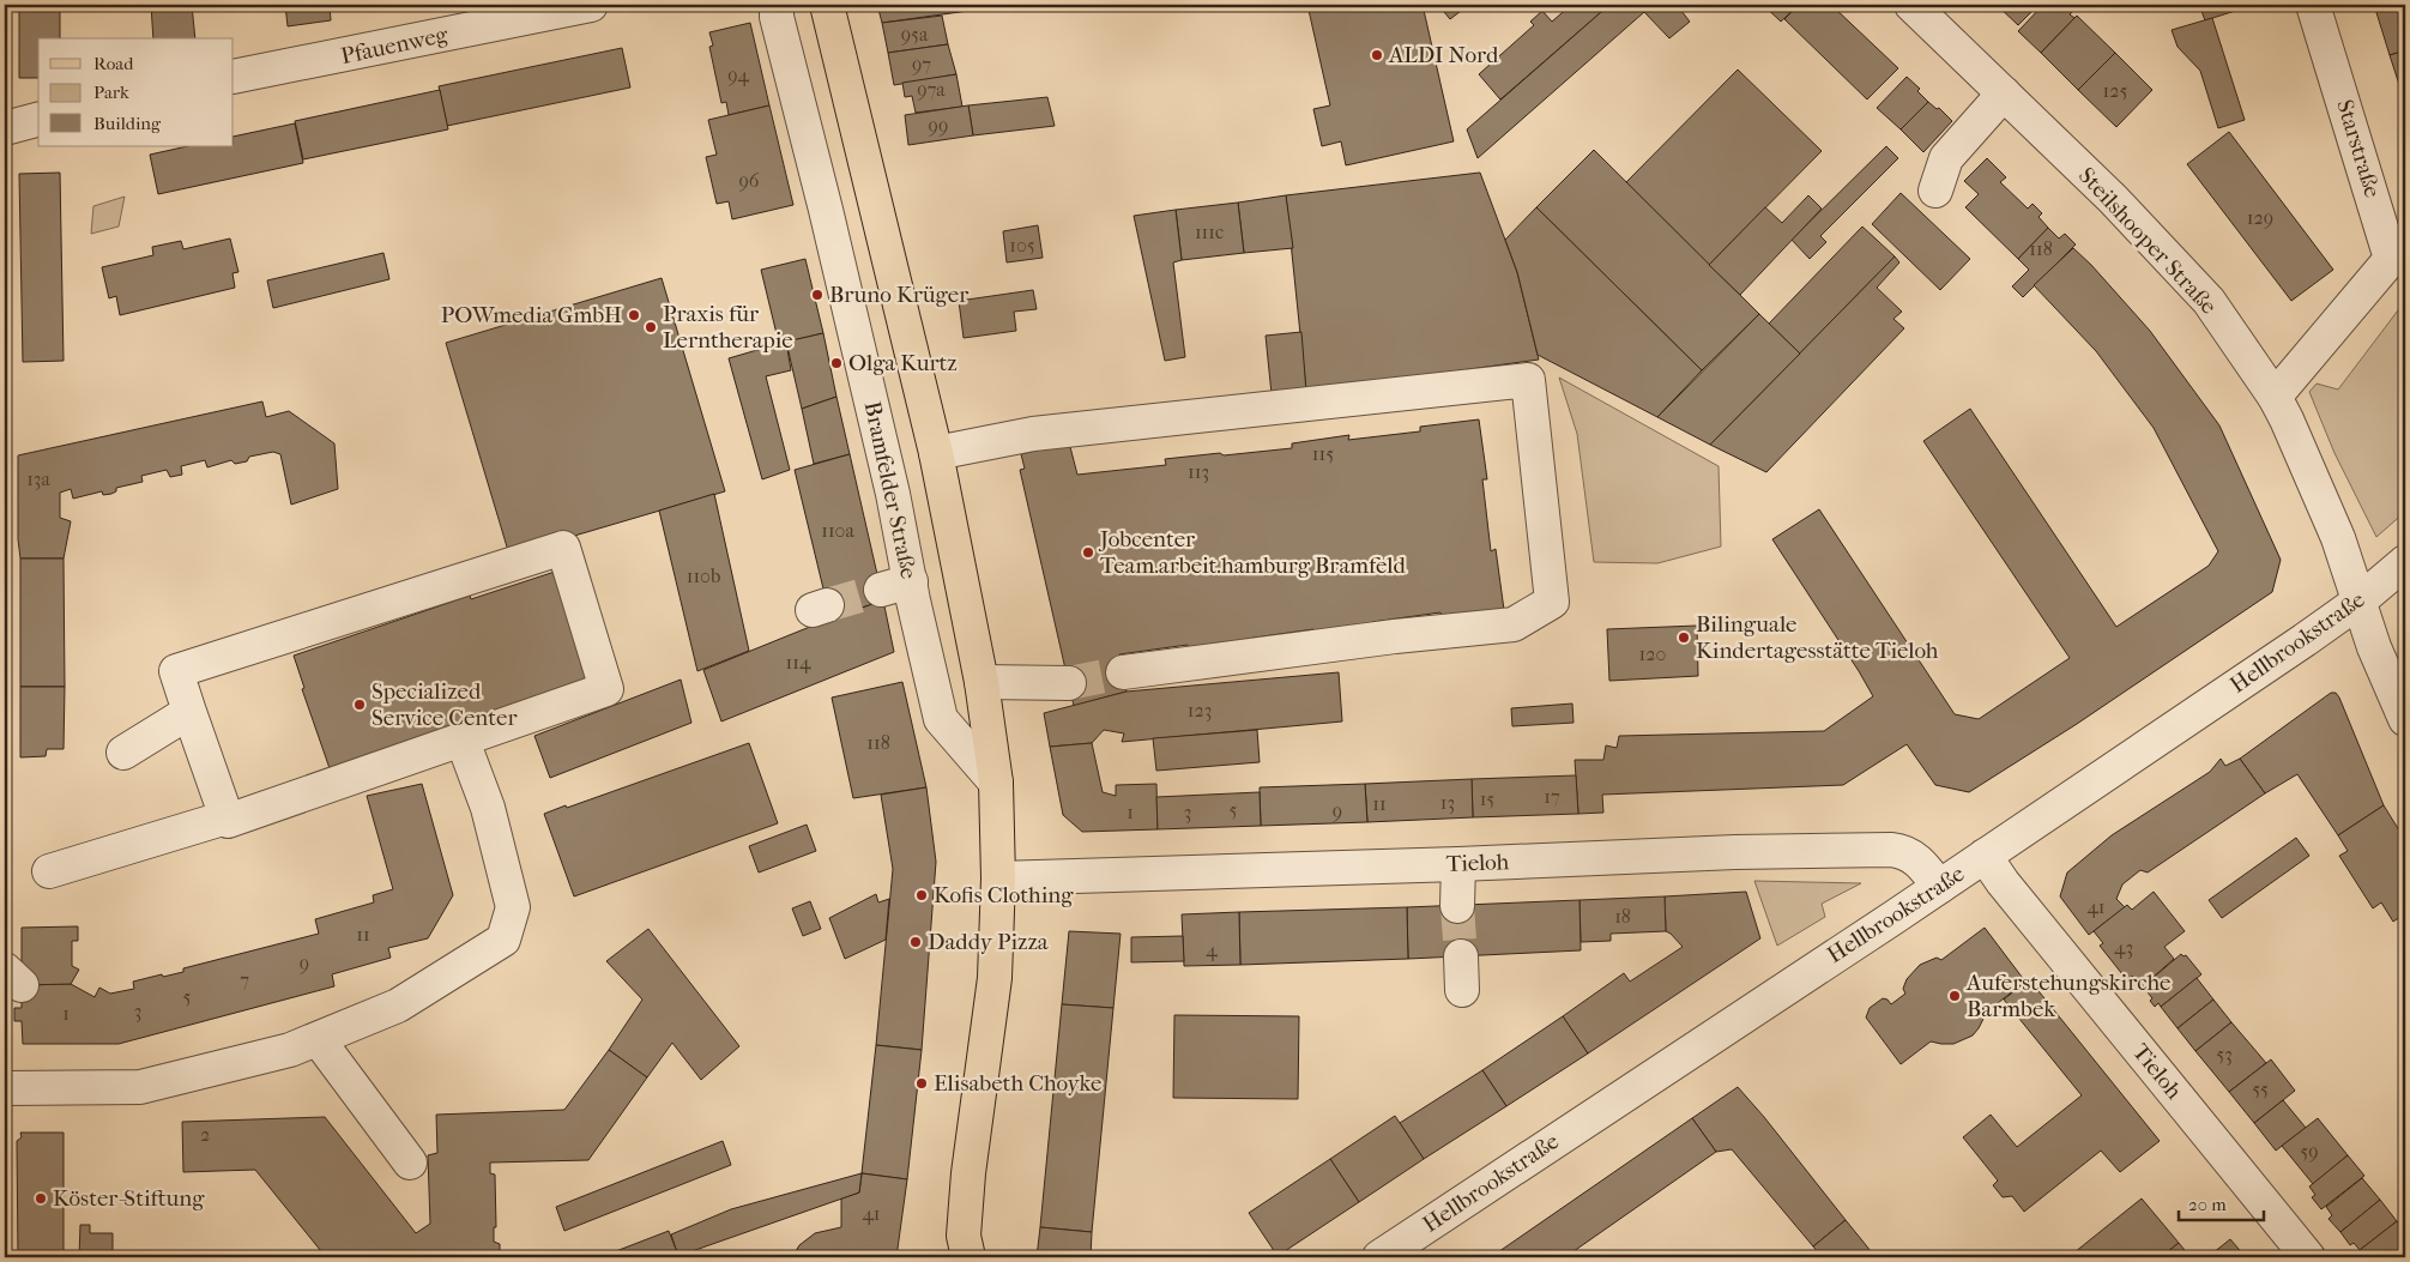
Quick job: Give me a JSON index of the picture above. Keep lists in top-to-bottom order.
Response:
{
  "streets": {
    "street": [
      "Pfauenweg",
      "Starstraße",
      "Steilshooper Straße",
      "Bramfelder Straße",
      "Hellbrookstraße",
      "Tieloh"
    ]
  },
  "crossings": [
    ["Starstraße", "Steilshooper Straße"],
    ["Steilshooper Straße", "Hellbrookstraße"],
    ["Hellbrookstraße", "Tieloh"]
  ],
  "places": [
    "ALDI Nord",
    "Bruno Krüger",
    "POWmedia GmbH",
    "Praxis für Lerntherapie",
    "Olga Kurtz",
    "Jobcenter Team.arbeit.hamburg Bramfeld",
    "Bilinguale Kindertagesstätte Tieloh",
    "Specialized Service Center",
    "Kofis Clothing",
    "Daddy Pizza",
    "Auferstehungskirche Barmbek",
    "Elisabeth Choyke",
    "Köster-Stiftung"
  ],
  "house_numbers": [
    "95a",
    "97",
    "94",
    "97a",
    "125",
    "99",
    "96",
    "129",
    "111c",
    "105",
    "118",
    "115",
    "113",
    "13a",
    "110a",
    "110b",
    "120",
    "114",
    "123",
    "118",
    "17",
    "15",
    "13",
    "11",
    "5",
    "9",
    "1",
    "3",
    "41",
    "18",
    "11",
    "43",
    "4",
    "9",
    "7",
    "5",
    "3",
    "1",
    "53",
    "55",
    "2",
    "59",
    "41"
  ],
  "legend": ["Road", "Park", "Building"],
  "scale_bar": "20 m"
}
